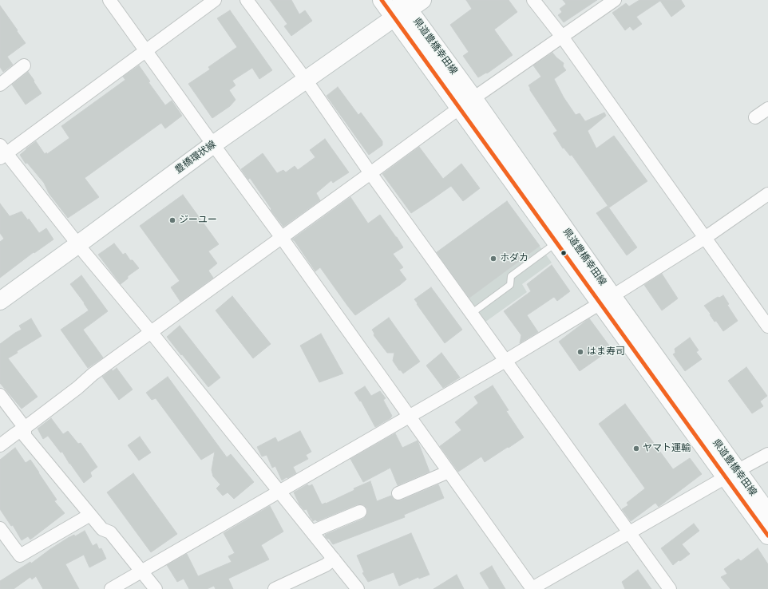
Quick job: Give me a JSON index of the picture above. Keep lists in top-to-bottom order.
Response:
{
  "streets": {
    "main road": ["県道豊橋幸田線", "豊橋環状線"]
  },
  "crossings": [
    ["県道豊橋幸田線", "豊橋環状線"]
  ],
  "places": [
    "ジーユー",
    "ホダカ",
    "はま寿司",
    "ヤマト運輸"
  ]
}
